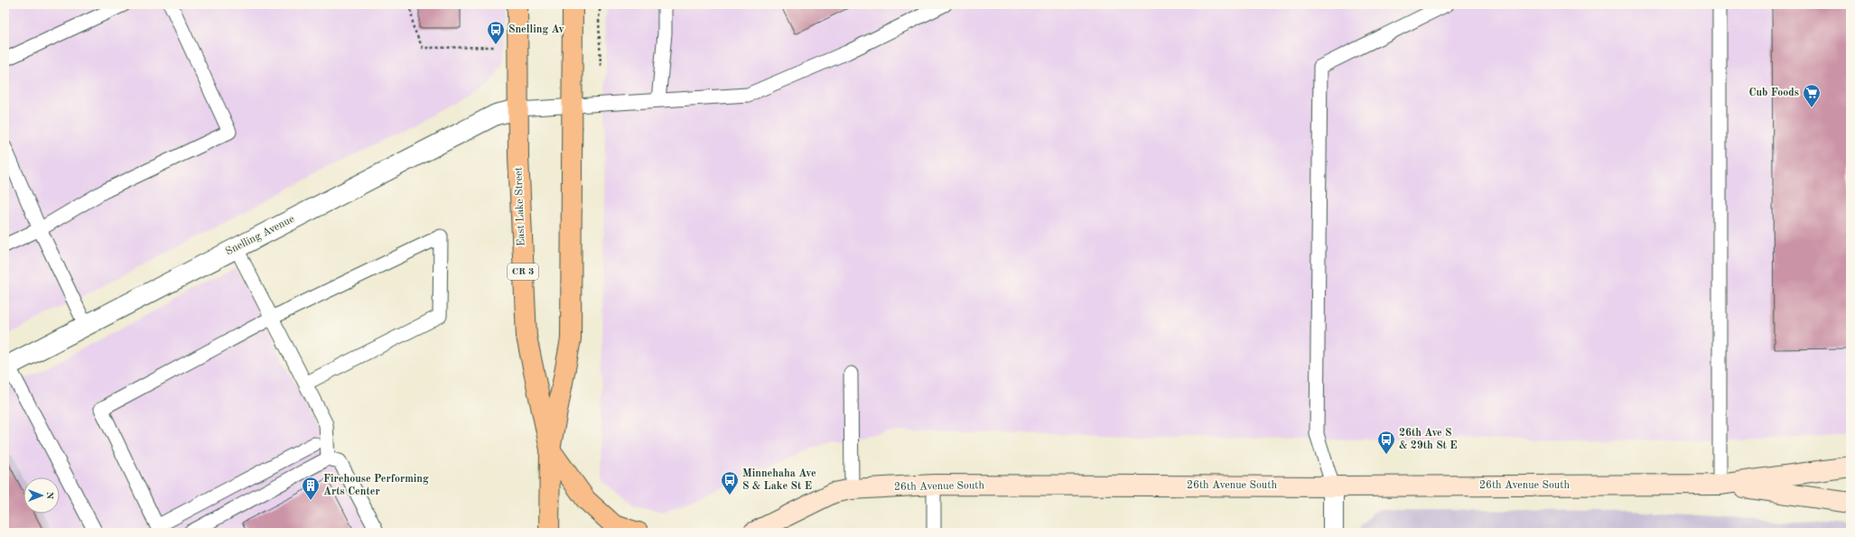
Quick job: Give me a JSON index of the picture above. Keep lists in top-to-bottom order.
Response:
{
  "streets": {
    "main road": ["East Lake Street", "CR 3", "26th Avenue South"],
    "street": ["Snelling Avenue"]
  },
  "crossings": [
    ["East Lake Street", "Snelling Avenue"]
  ],
  "places": {
    "bus stop": ["Snelling Av", "26th Ave S & 29th St E", "Minnehaha Ave S & Lake St E"],
    "supermarket": ["Cub Foods"],
    "building": ["Firehouse Performing Arts Center"]
  },
  "north": "right"
}
